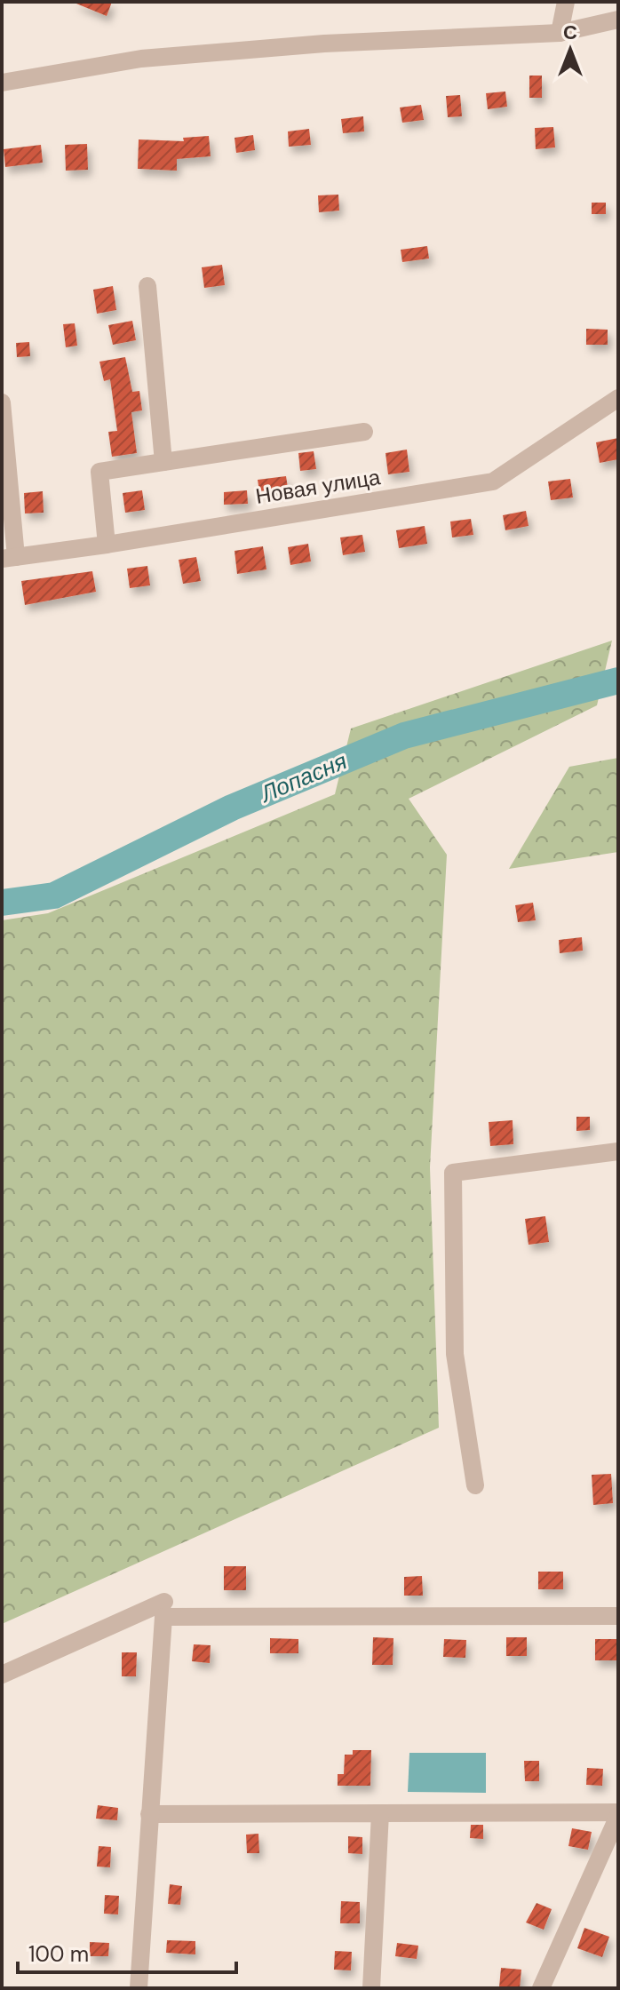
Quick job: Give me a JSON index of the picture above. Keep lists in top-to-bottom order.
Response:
{
  "streets": {
    "street": ["Новая улица"]
  },
  "water": ["Лопасня"],
  "scale_bar": "100 m",
  "north": "top"
}
